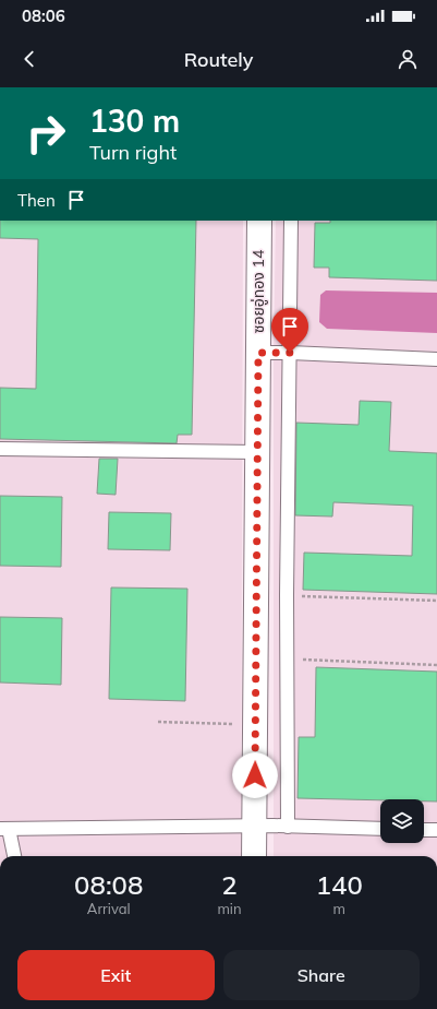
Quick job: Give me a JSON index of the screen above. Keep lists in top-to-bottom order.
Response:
{
  "streets": {
    "street": ["ซอยอู่ทอง 14"]
  },
  "page": {
    "status": "08:06",
    "header": "Routely",
    "turn": ["130 m", "Turn right"],
    "then": "Then",
    "eta": [
      "08:08",
      "Arrival",
      "2",
      "min",
      "140",
      "m"
    ],
    "buttons": ["Exit", "Share"]
  }
}
